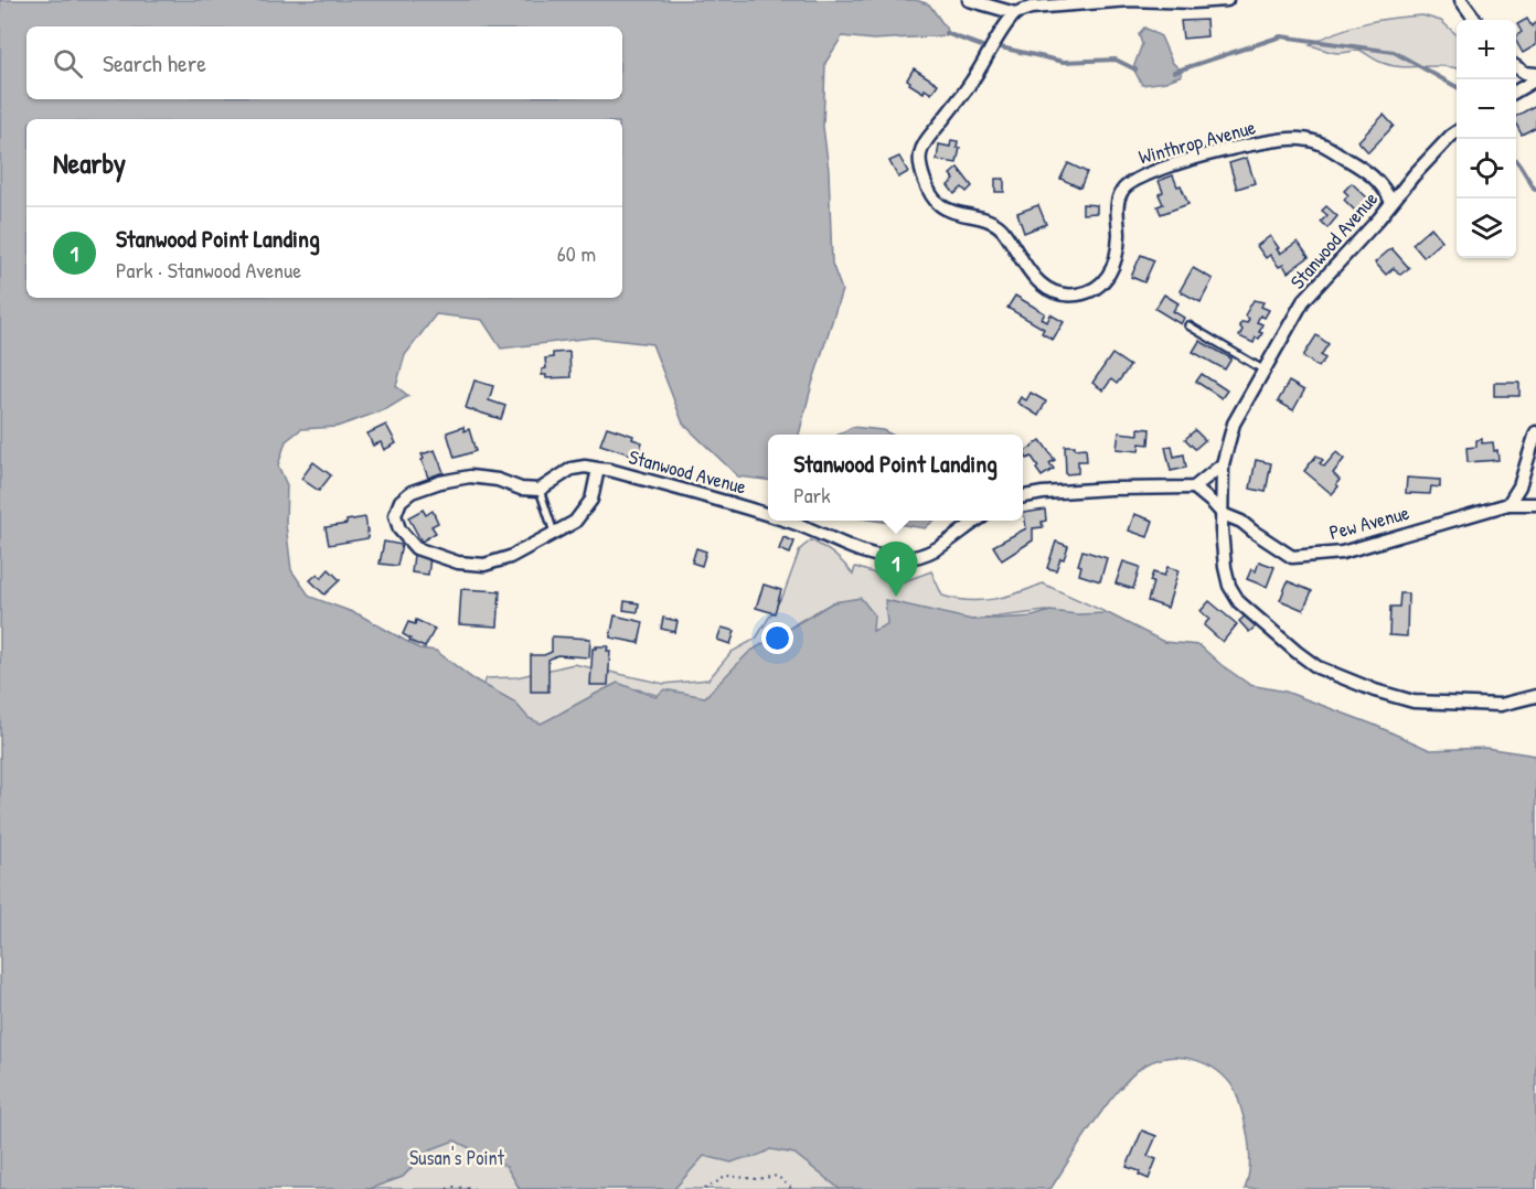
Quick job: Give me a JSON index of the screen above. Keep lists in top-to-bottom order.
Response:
{
  "streets": {
    "street": ["Winthrop Avenue", "Stanwood Avenue", "Pew Avenue"]
  },
  "crossings": [
    ["Winthrop Avenue", "Stanwood Avenue"],
    ["Stanwood Avenue", "Pew Avenue"]
  ],
  "parks": ["Susan's Point"],
  "page": {
    "map_buttons": ["+", "−"],
    "search": "Search here",
    "heading": "Nearby",
    "list": [
      {
        "mark": "1",
        "name": "Stanwood Point Landing",
        "note": "Park · Stanwood Avenue",
        "value": "60 m"
      }
    ],
    "popup": ["Stanwood Point Landing", "Park"],
    "pins": "1"
  }
}
